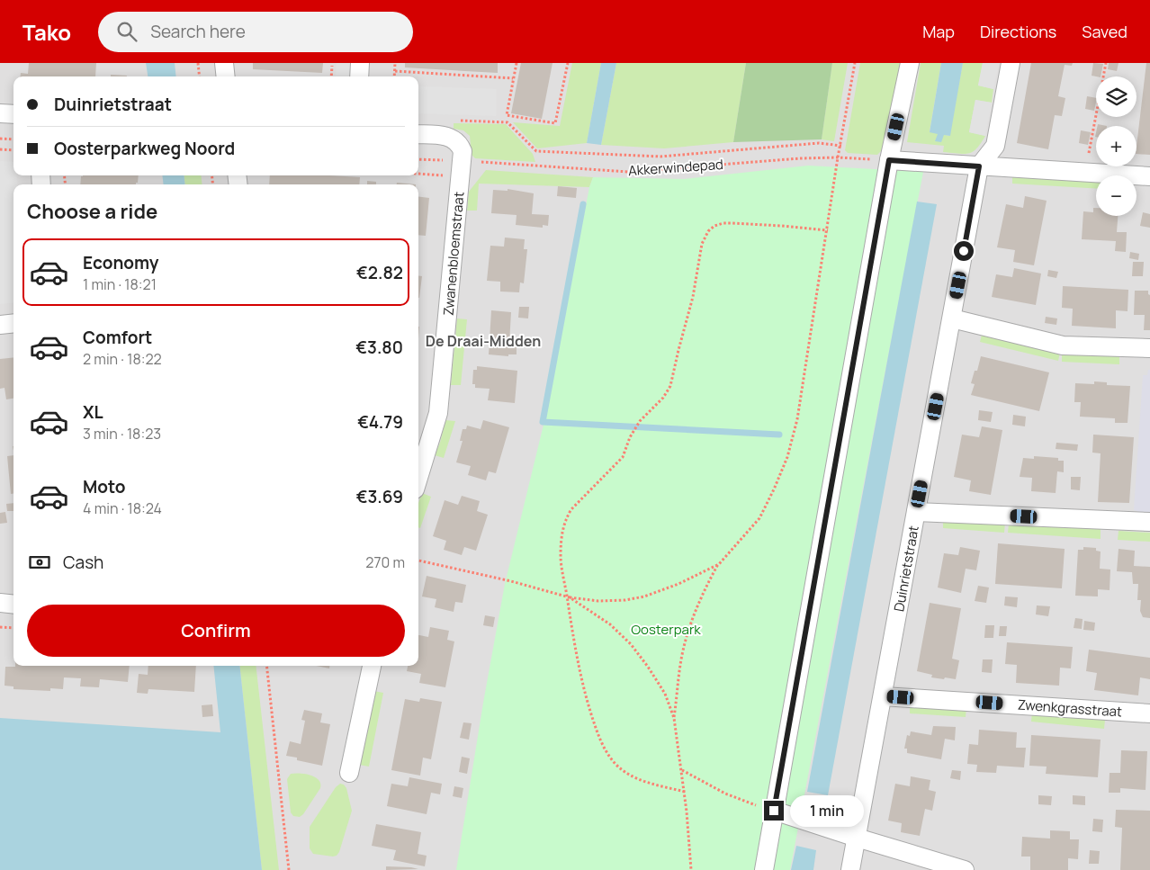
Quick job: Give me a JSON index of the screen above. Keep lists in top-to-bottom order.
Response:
{
  "streets": {
    "street": ["Zwanenbloemstraat", "Duinrietstraat", "Zwenkgrasstraat"],
    "path": ["Akkerwindepad"]
  },
  "crossings": [
    ["Akkerwindepad", "Zwanenbloemstraat"],
    ["Duinrietstraat", "Zwenkgrasstraat"]
  ],
  "districts": ["De Draai-Midden"],
  "parks": ["Oosterpark"],
  "page": {
    "header": "Tako",
    "search": "Search here",
    "nav": ["Map", "Directions", "Saved"],
    "map_buttons": ["+", "−"],
    "banner": ["Duinrietstraat", "Oosterparkweg Noord"],
    "heading": "Choose a ride",
    "list": [
      {
        "name": "Economy",
        "note": "1 min · 18:21",
        "value": "€2.82"
      },
      {
        "name": "Comfort",
        "note": "2 min · 18:22",
        "value": "€3.80"
      },
      {
        "name": "XL",
        "note": "3 min · 18:23",
        "value": "€4.79"
      },
      {
        "name": "Moto",
        "note": "4 min · 18:24",
        "value": "€3.69"
      }
    ],
    "pay": ["Cash", "270 m"],
    "buttons": "Confirm",
    "bubble": "1 min"
  }
}
